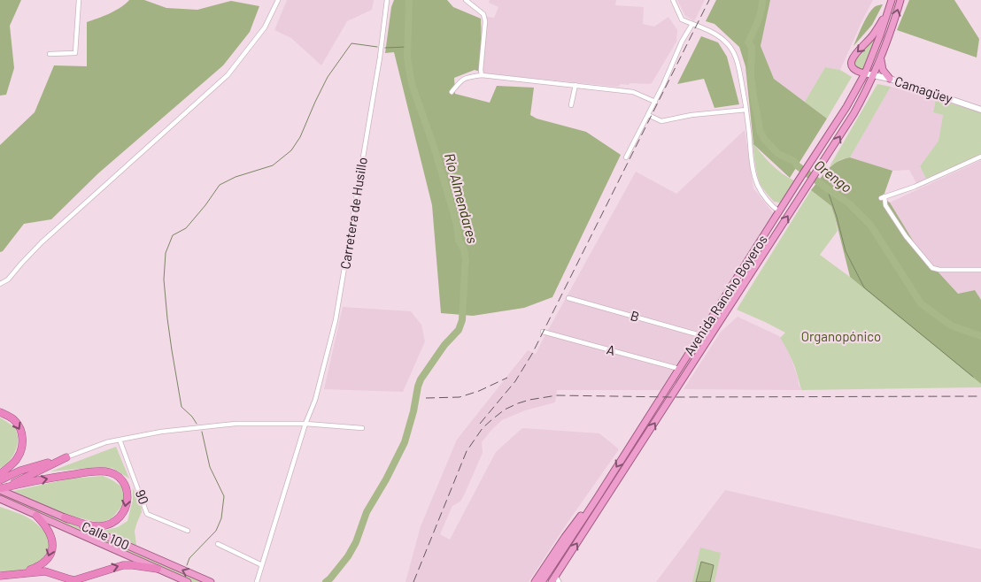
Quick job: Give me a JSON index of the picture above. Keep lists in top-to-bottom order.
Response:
{
  "streets": {
    "highway": ["Avenida Rancho Boyeros", "Calle 100"],
    "main road": ["Camagüey"],
    "street": [
      "Carretera de Husillo",
      "B",
      "A",
      "90"
    ]
  },
  "crossings": [
    ["Camagüey", "Avenida Rancho Boyeros"],
    ["Avenida Rancho Boyeros", "B"],
    ["Avenida Rancho Boyeros", "A"]
  ],
  "water": ["Orengo", "Río Almendares"],
  "parks": ["Organopónico"]
}
